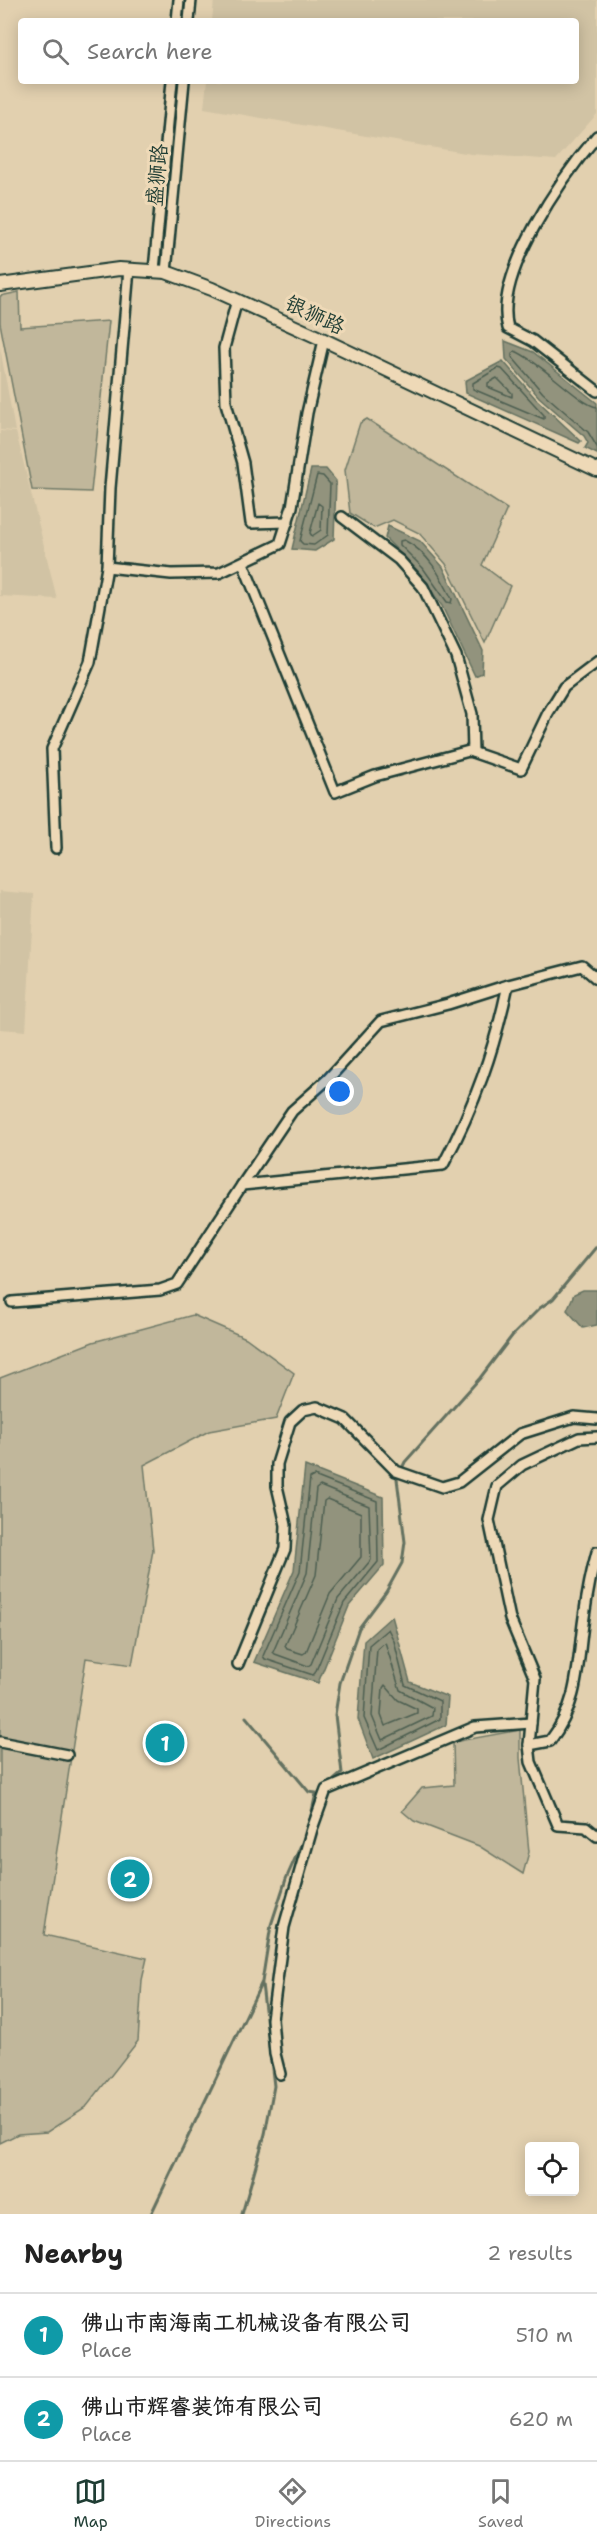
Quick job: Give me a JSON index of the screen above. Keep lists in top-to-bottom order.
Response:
{
  "streets": {
    "main road": ["银狮路"],
    "street": ["盛狮路"]
  },
  "crossings": [
    ["盛狮路", "银狮路"]
  ],
  "page": {
    "search": "Search here",
    "pins": ["1", "2"],
    "heading": ["Nearby", "2 results"],
    "list": [
      {
        "mark": "1",
        "name": "佛山市南海南工机械设备有限公司",
        "note": "Place",
        "value": "510 m"
      },
      {
        "mark": "2",
        "name": "佛山市辉睿装饰有限公司",
        "note": "Place",
        "value": "620 m"
      }
    ],
    "nav": ["Map", "Directions", "Saved"]
  }
}
